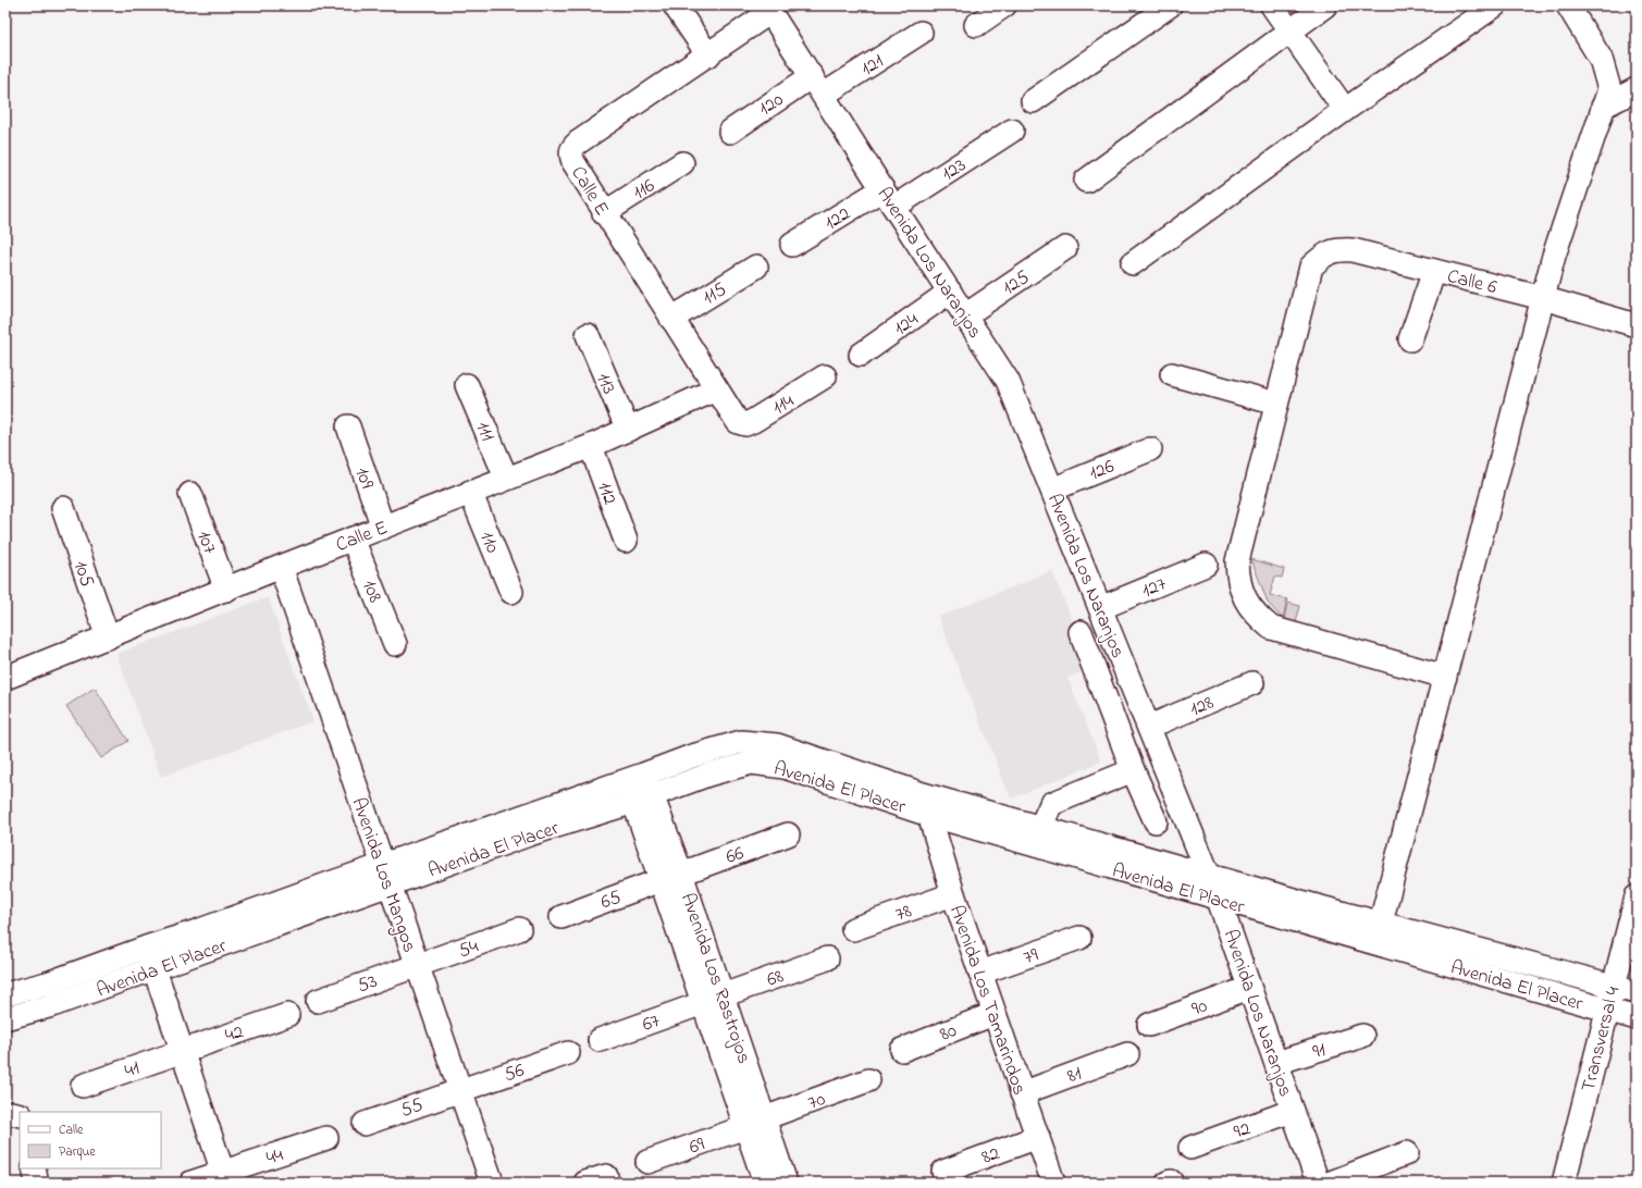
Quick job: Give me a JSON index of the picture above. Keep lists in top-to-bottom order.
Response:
{
  "streets": {
    "street": [
      "121",
      "120",
      "123",
      "116",
      "Calle E",
      "122",
      "Avenida Los Naranjos",
      "Calle 6",
      "125",
      "115",
      "124",
      "113",
      "114",
      "111",
      "126",
      "109",
      "112",
      "107",
      "110",
      "105",
      "127",
      "108",
      "128",
      "Avenida El Placer",
      "66",
      "Avenida Los Mangos",
      "65",
      "78",
      "54",
      "79",
      "68",
      "Avenida Los Rastrojos",
      "53",
      "Avenida Los Tamarindos",
      "90",
      "67",
      "80",
      "42",
      "Transversal 4",
      "91",
      "41",
      "56",
      "81",
      "70",
      "55",
      "92",
      "69",
      "82",
      "44"
    ]
  },
  "crossings": [
    ["121", "120"],
    ["121", "Avenida Los Naranjos"],
    ["120", "Avenida Los Naranjos"],
    ["123", "122"],
    ["123", "Avenida Los Naranjos"],
    ["116", "Calle E"],
    ["Calle E", "Avenida Los Naranjos"],
    ["Calle E", "115"],
    ["Calle E", "113"],
    ["Calle E", "114"],
    ["Calle E", "111"],
    ["Calle E", "109"],
    ["Calle E", "112"],
    ["Calle E", "107"],
    ["Calle E", "110"],
    ["Calle E", "105"],
    ["Calle E", "108"],
    ["Calle E", "Avenida Los Mangos"],
    ["122", "Avenida Los Naranjos"],
    ["Avenida Los Naranjos", "125"],
    ["Avenida Los Naranjos", "124"],
    ["Avenida Los Naranjos", "126"],
    ["Avenida Los Naranjos", "127"],
    ["Avenida Los Naranjos", "128"],
    ["Avenida Los Naranjos", "Avenida El Placer"],
    ["Avenida Los Naranjos", "90"],
    ["Avenida Los Naranjos", "91"],
    ["Avenida Los Naranjos", "92"],
    ["Avenida El Placer", "Avenida Los Mangos"],
    ["Avenida El Placer", "Avenida Los Rastrojos"],
    ["Avenida El Placer", "Avenida Los Tamarindos"],
    ["Avenida El Placer", "Transversal 4"],
    ["66", "Avenida Los Rastrojos"],
    ["Avenida Los Mangos", "54"],
    ["Avenida Los Mangos", "53"],
    ["Avenida Los Mangos", "56"],
    ["Avenida Los Mangos", "55"],
    ["65", "Avenida Los Rastrojos"],
    ["78", "Avenida Los Tamarindos"],
    ["54", "53"],
    ["79", "Avenida Los Tamarindos"],
    ["68", "Avenida Los Rastrojos"],
    ["68", "67"],
    ["Avenida Los Rastrojos", "67"],
    ["Avenida Los Rastrojos", "70"],
    ["Avenida Los Rastrojos", "69"],
    ["Avenida Los Tamarindos", "80"],
    ["Avenida Los Tamarindos", "81"],
    ["Avenida Los Tamarindos", "82"],
    ["42", "41"],
    ["56", "55"],
    ["70", "69"]
  ],
  "legend": ["Calle", "Parque"]
}
